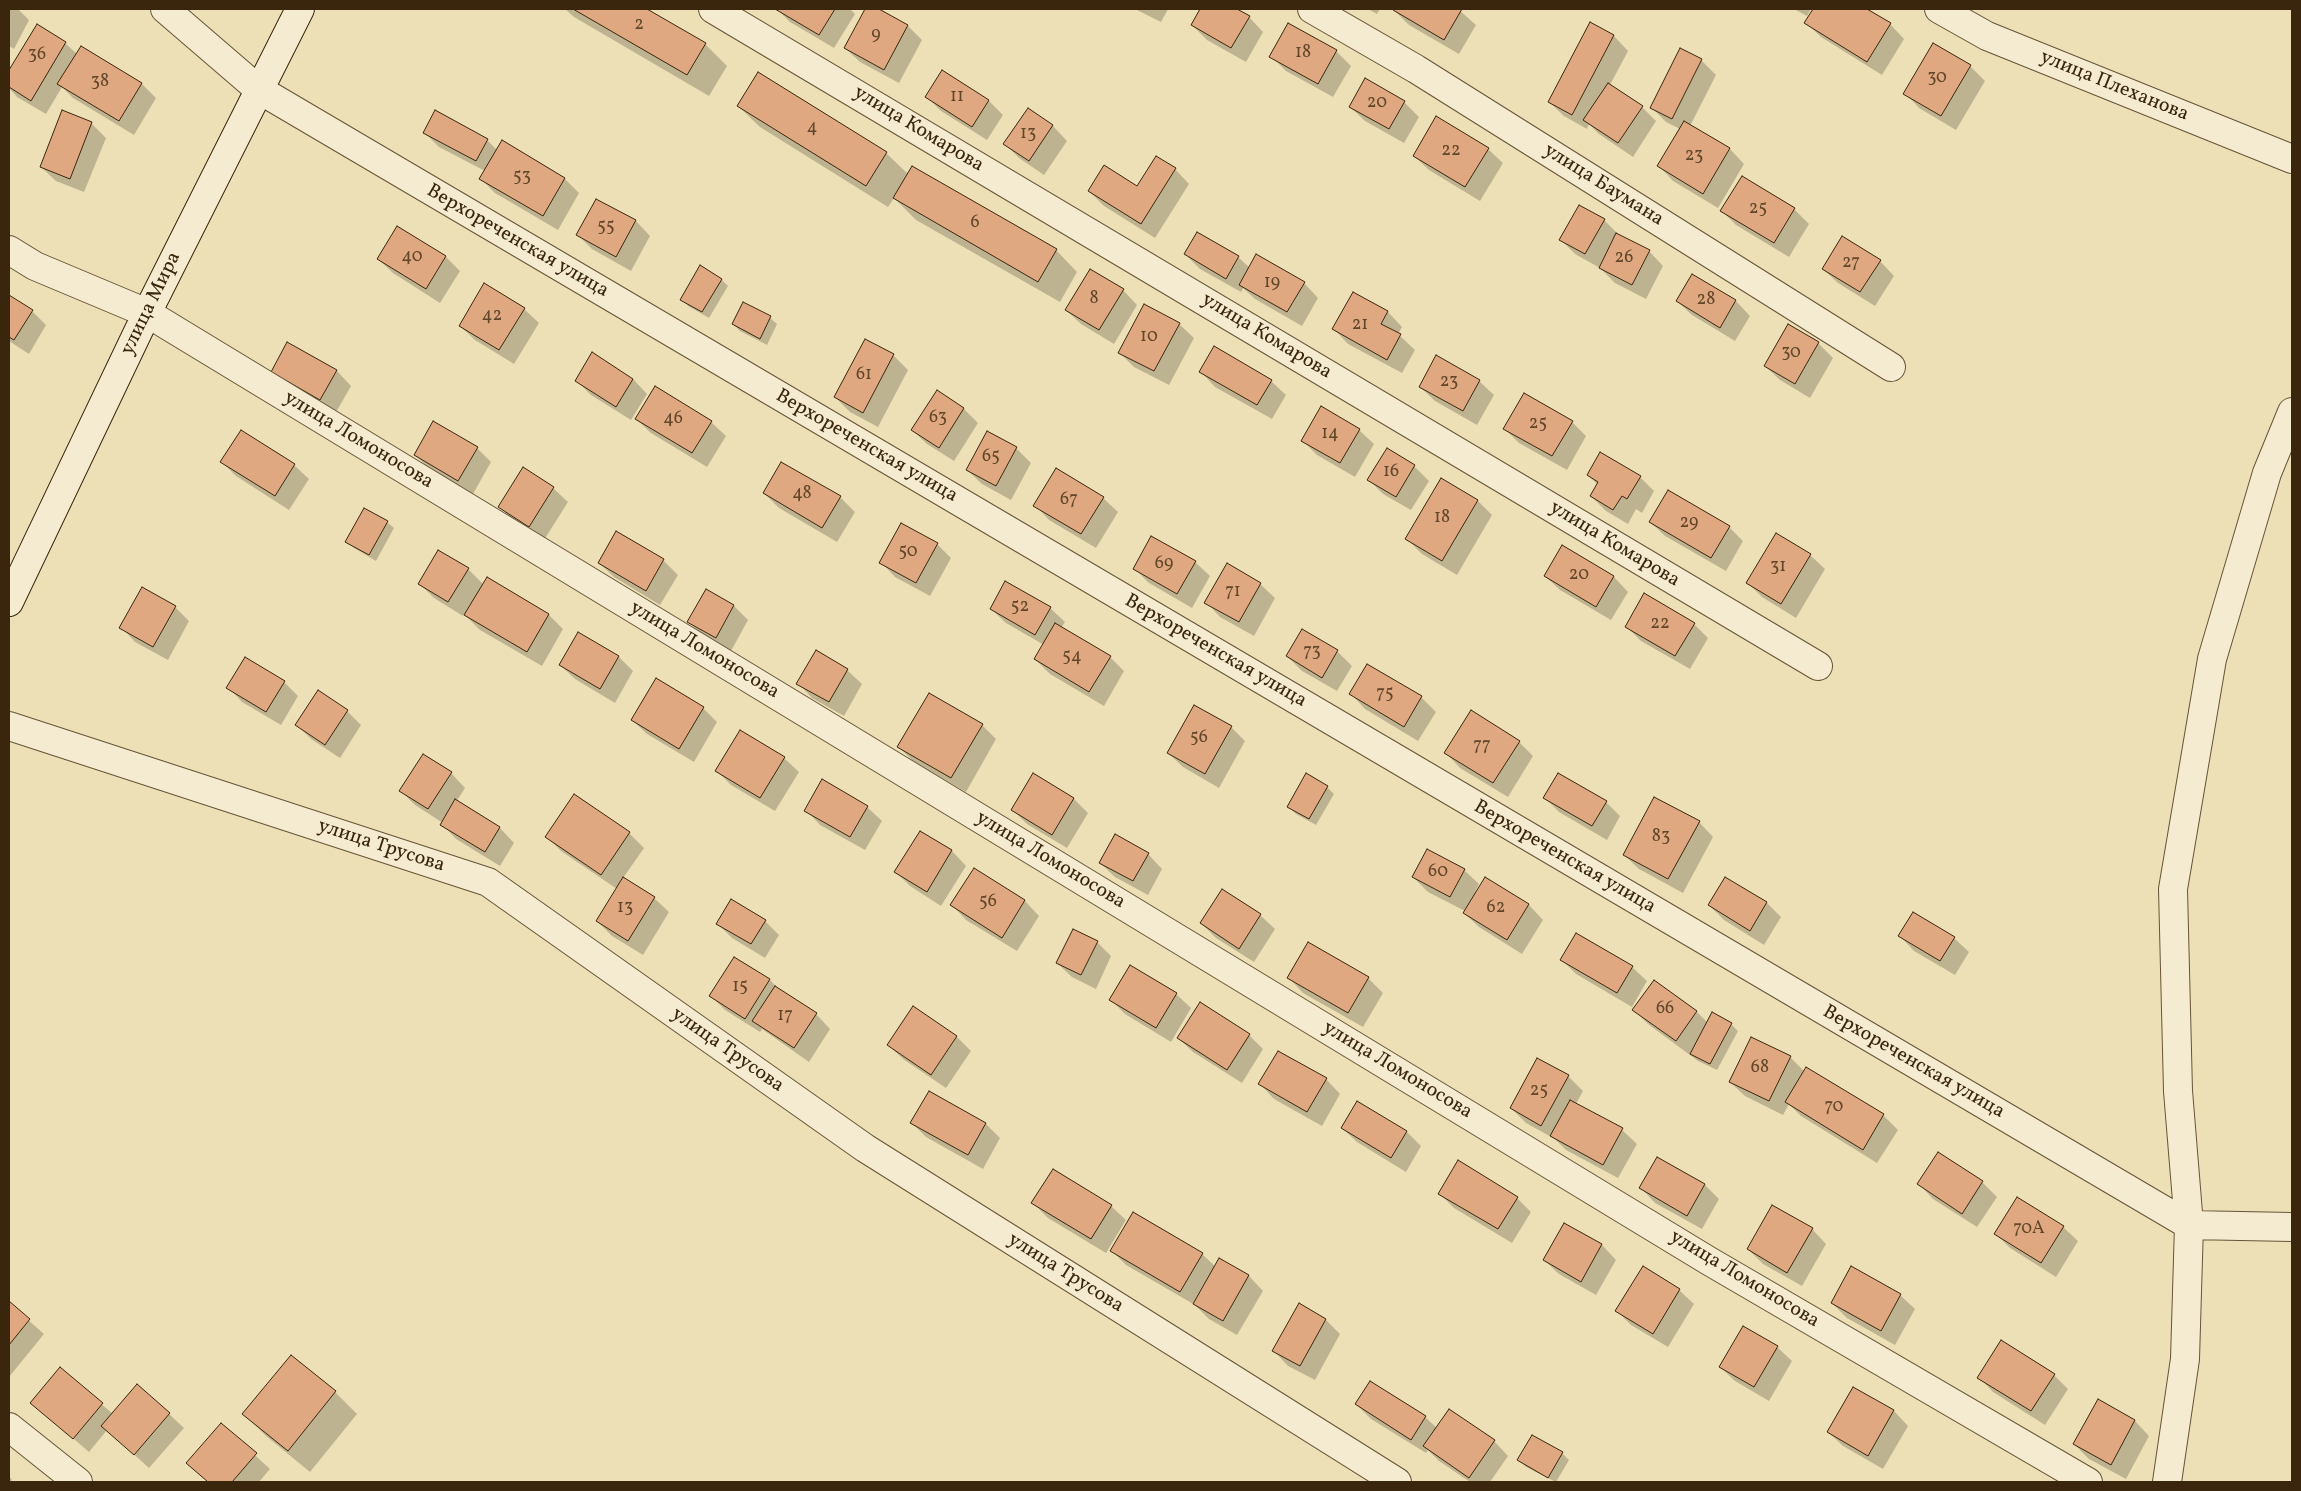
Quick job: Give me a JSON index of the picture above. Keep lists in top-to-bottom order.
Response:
{
  "streets": {
    "street": [
      "улица Плеханова",
      "улица Комарова",
      "улица Баумана",
      "Верхореченская улица",
      "улица Мира",
      "улица Ломоносова",
      "улица Трусова"
    ]
  },
  "crossings": [
    ["Верхореченская улица", "улица Мира"],
    ["улица Мира", "улица Ломоносова"]
  ],
  "house_numbers": [
    "2",
    "9",
    "18",
    "36",
    "30",
    "38",
    "11",
    "20",
    "4",
    "13",
    "22",
    "23",
    "53",
    "25",
    "6",
    "55",
    "40",
    "26",
    "27",
    "19",
    "8",
    "28",
    "42",
    "21",
    "10",
    "30",
    "61",
    "23",
    "63",
    "46",
    "25",
    "14",
    "65",
    "16",
    "48",
    "67",
    "18",
    "29",
    "50",
    "69",
    "31",
    "20",
    "71",
    "52",
    "22",
    "73",
    "54",
    "75",
    "56",
    "77",
    "83",
    "60",
    "56",
    "13",
    "62",
    "15",
    "66",
    "17",
    "68",
    "25",
    "70",
    "70А"
  ]
}
